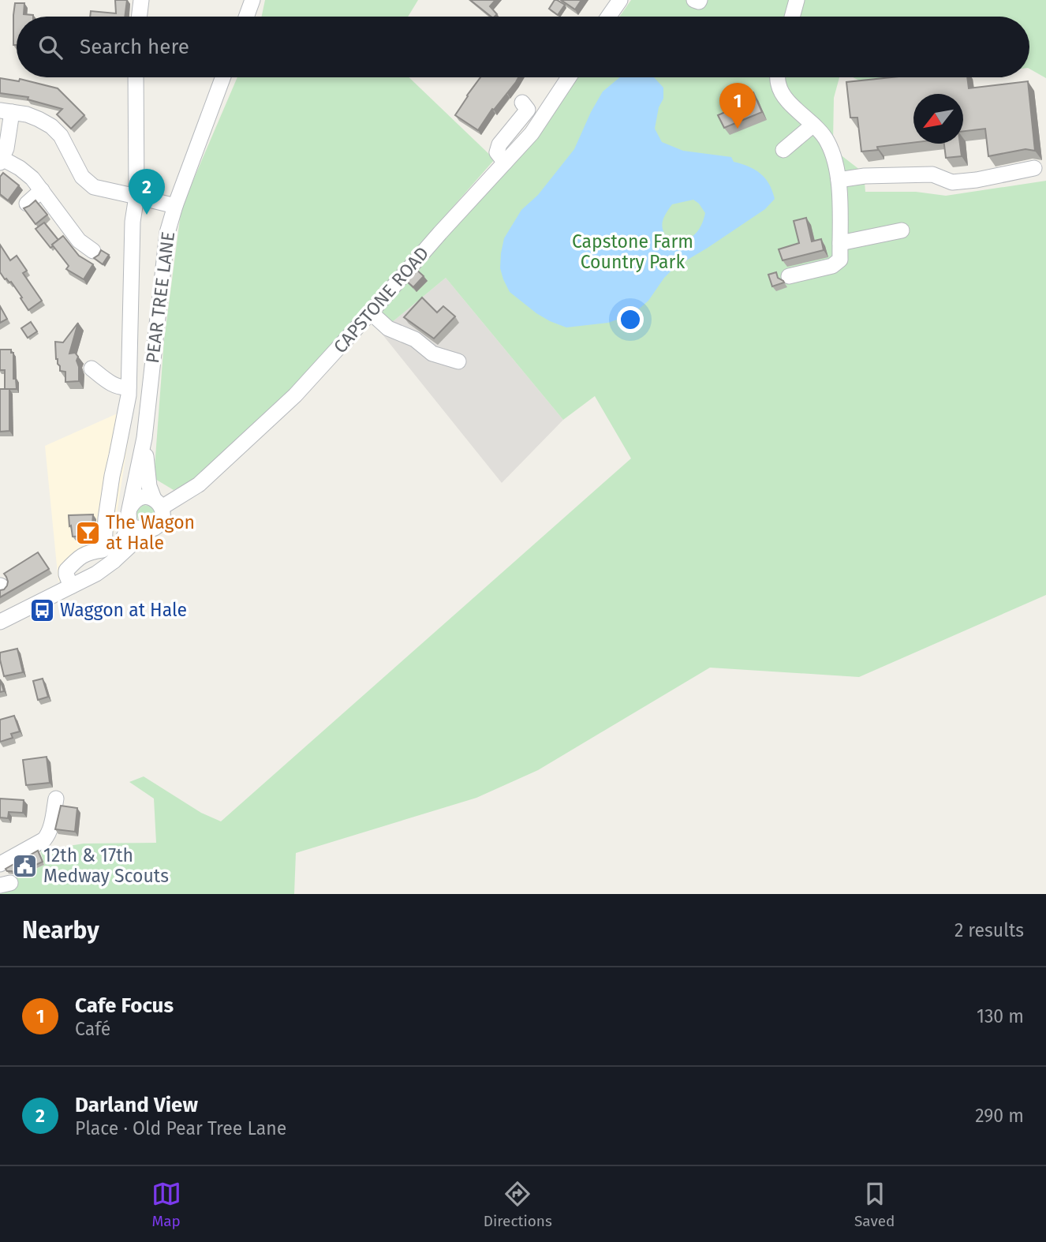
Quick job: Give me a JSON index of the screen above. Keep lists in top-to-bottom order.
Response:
{
  "streets": {
    "street": ["PEAR TREE LANE", "CAPSTONE ROAD"]
  },
  "crossings": [
    ["PEAR TREE LANE", "CAPSTONE ROAD"]
  ],
  "parks": ["Capstone Farm Country Park"],
  "places": {
    "bar": ["The Wagon at Hale"],
    "bus stop": ["Waggon at Hale"],
    "public building": ["12th & 17th Medway Scouts"]
  },
  "north": "bottom left",
  "page": {
    "search": "Search here",
    "pins": ["1", "2"],
    "heading": ["Nearby", "2 results"],
    "list": [
      {
        "mark": "1",
        "name": "Cafe Focus",
        "note": "Café",
        "value": "130 m"
      },
      {
        "mark": "2",
        "name": "Darland View",
        "note": "Place · Old Pear Tree Lane",
        "value": "290 m"
      }
    ],
    "nav": ["Map", "Directions", "Saved"]
  }
}
